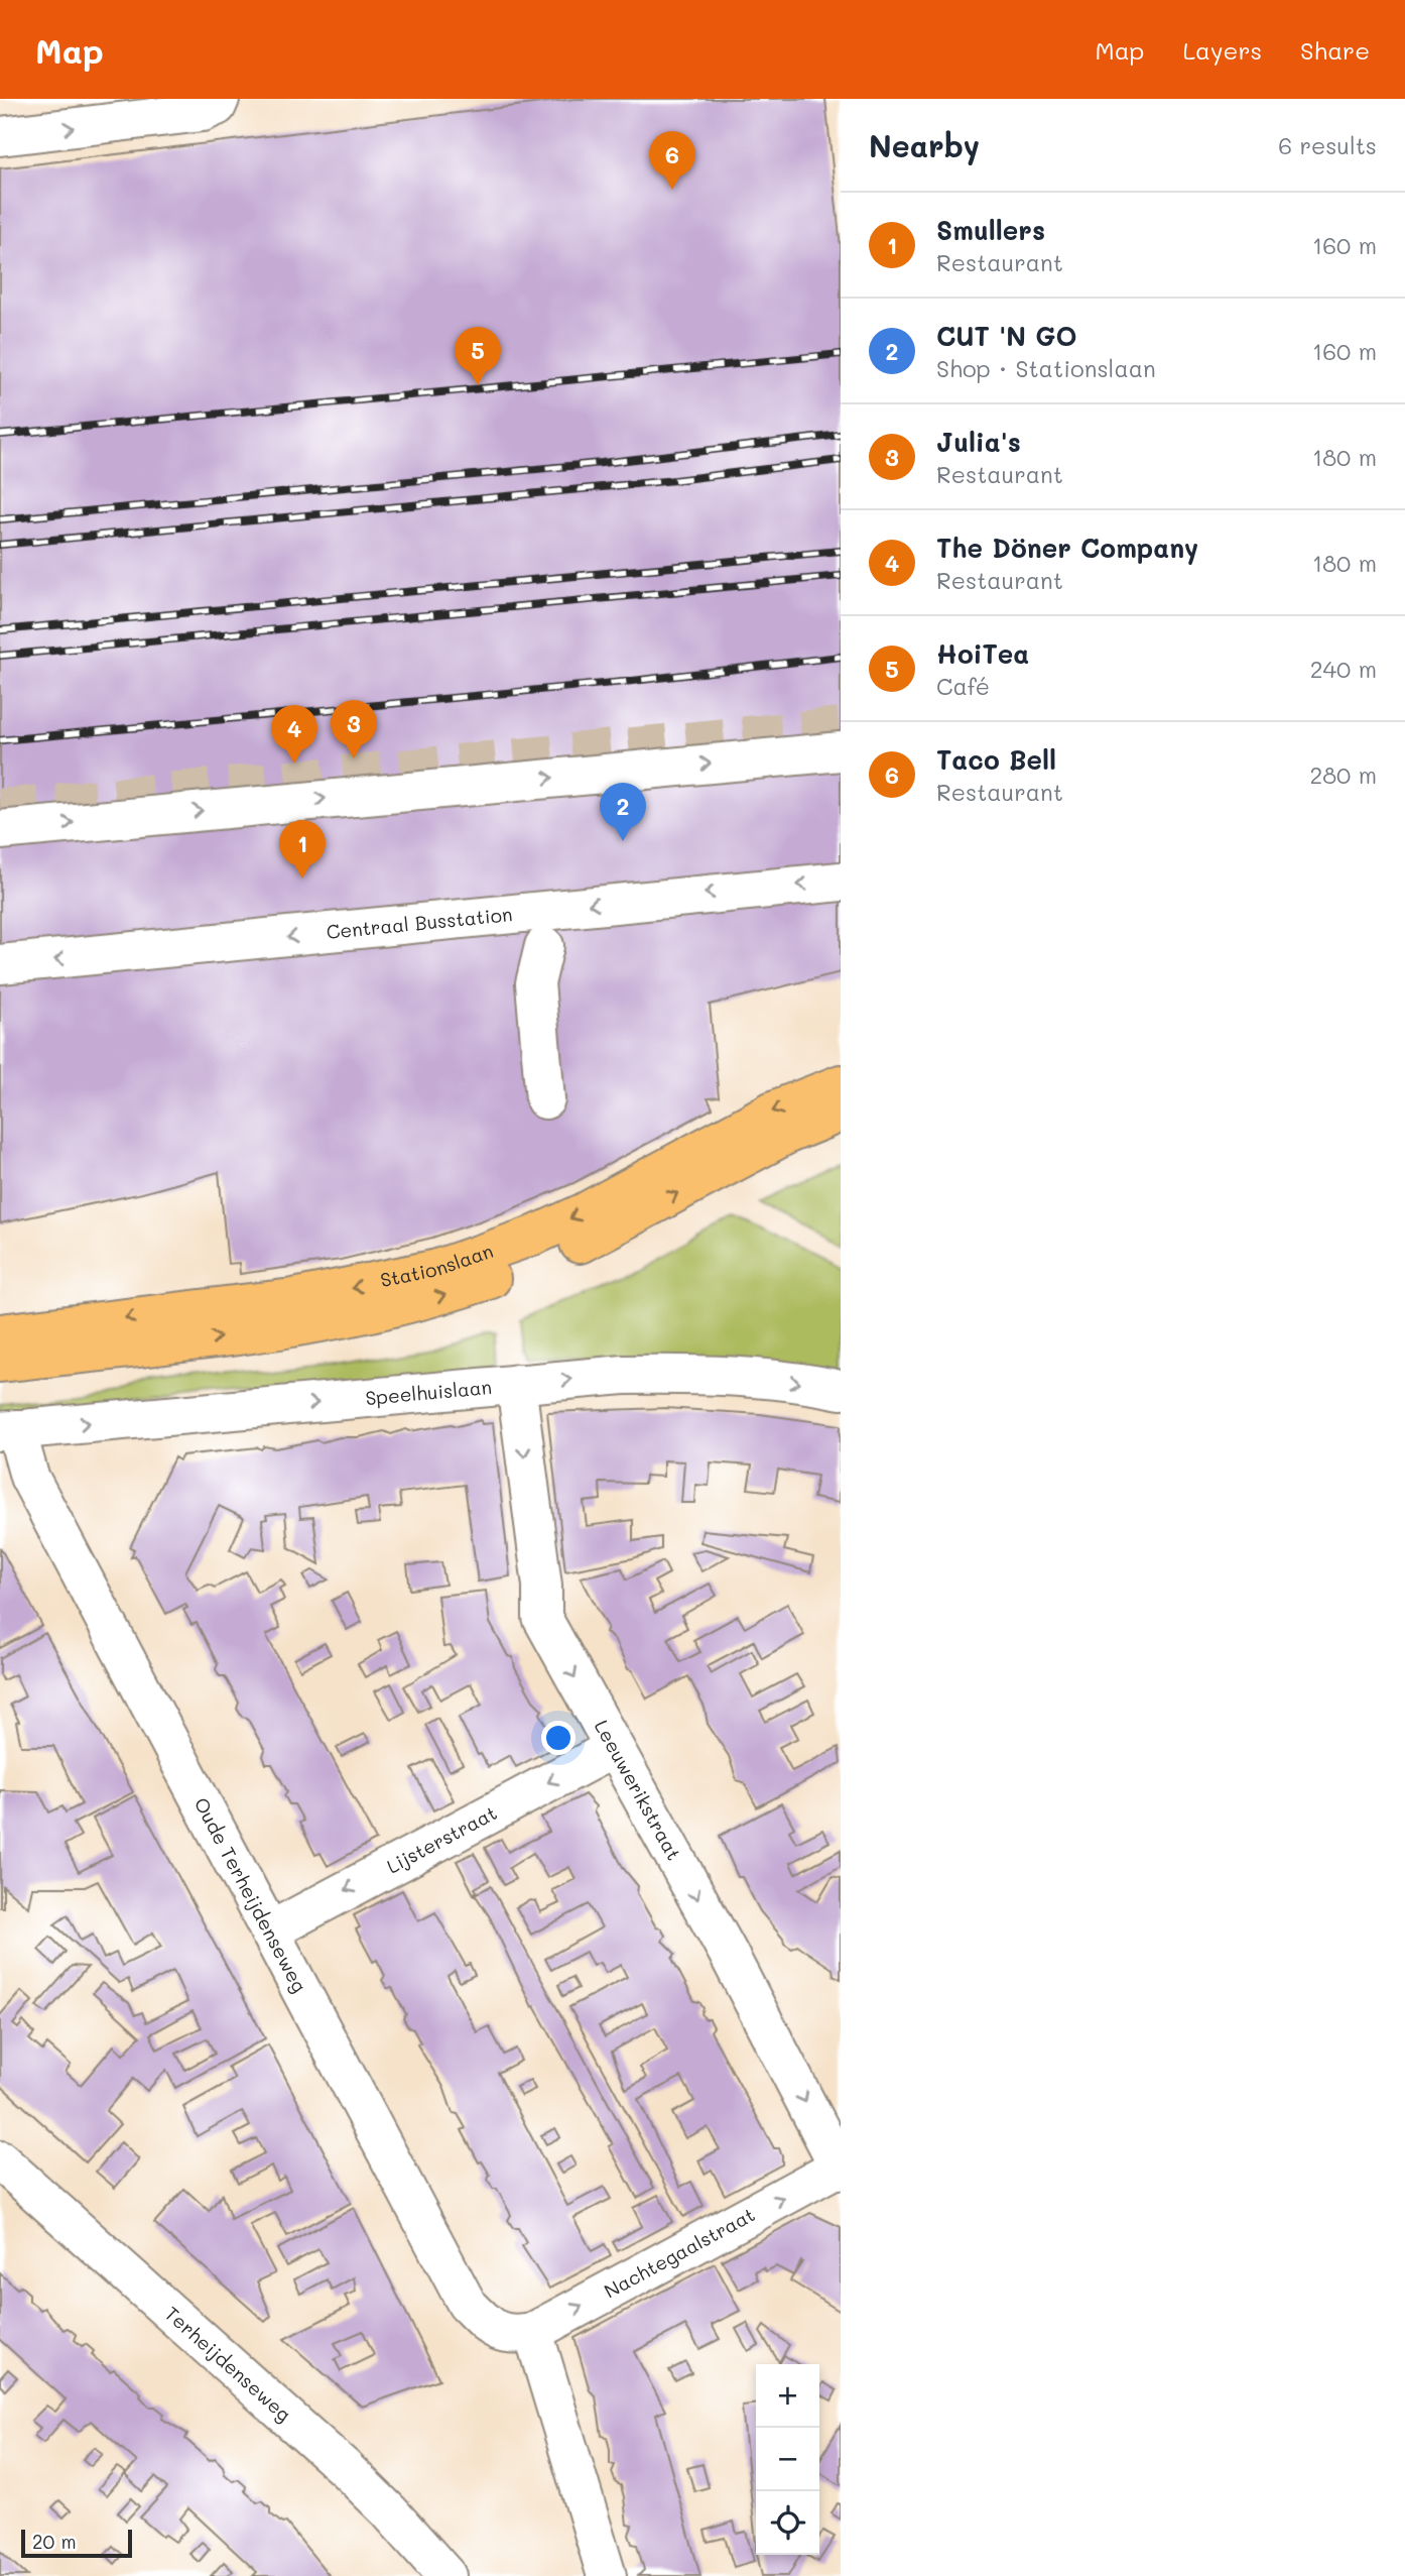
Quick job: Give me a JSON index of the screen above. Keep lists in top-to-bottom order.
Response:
{
  "streets": {
    "main road": ["Stationslaan"],
    "street": [
      "Centraal Busstation",
      "Speelhuislaan",
      "Leeuwerikstraat",
      "Lijsterstraat",
      "Oude Terheijdenseweg",
      "Nachtegaalstraat",
      "Terheijdenseweg"
    ]
  },
  "crossings": [
    ["Speelhuislaan", "Leeuwerikstraat"],
    ["Speelhuislaan", "Oude Terheijdenseweg"],
    ["Leeuwerikstraat", "Lijsterstraat"],
    ["Leeuwerikstraat", "Nachtegaalstraat"],
    ["Lijsterstraat", "Oude Terheijdenseweg"],
    ["Oude Terheijdenseweg", "Nachtegaalstraat"]
  ],
  "one_way": [
    "Speelhuislaan",
    "Leeuwerikstraat",
    "Lijsterstraat",
    "Nachtegaalstraat"
  ],
  "scale_bar": "20 m",
  "page": {
    "header": "Map",
    "nav": ["Map", "Layers", "Share"],
    "heading": ["Nearby", "6 results"],
    "pins": [
      "6",
      "5",
      "3",
      "4",
      "2",
      "1"
    ],
    "list": [
      {
        "mark": "1",
        "name": "Smullers",
        "note": "Restaurant",
        "value": "160 m"
      },
      {
        "mark": "2",
        "name": "CUT 'N GO",
        "note": "Shop · Stationslaan",
        "value": "160 m"
      },
      {
        "mark": "3",
        "name": "Julia's",
        "note": "Restaurant",
        "value": "180 m"
      },
      {
        "mark": "4",
        "name": "The Döner Company",
        "note": "Restaurant",
        "value": "180 m"
      },
      {
        "mark": "5",
        "name": "HoiTea",
        "note": "Café",
        "value": "240 m"
      },
      {
        "mark": "6",
        "name": "Taco Bell",
        "note": "Restaurant",
        "value": "280 m"
      }
    ],
    "map_buttons": ["+", "−"],
    "scale": "20 m"
  }
}
